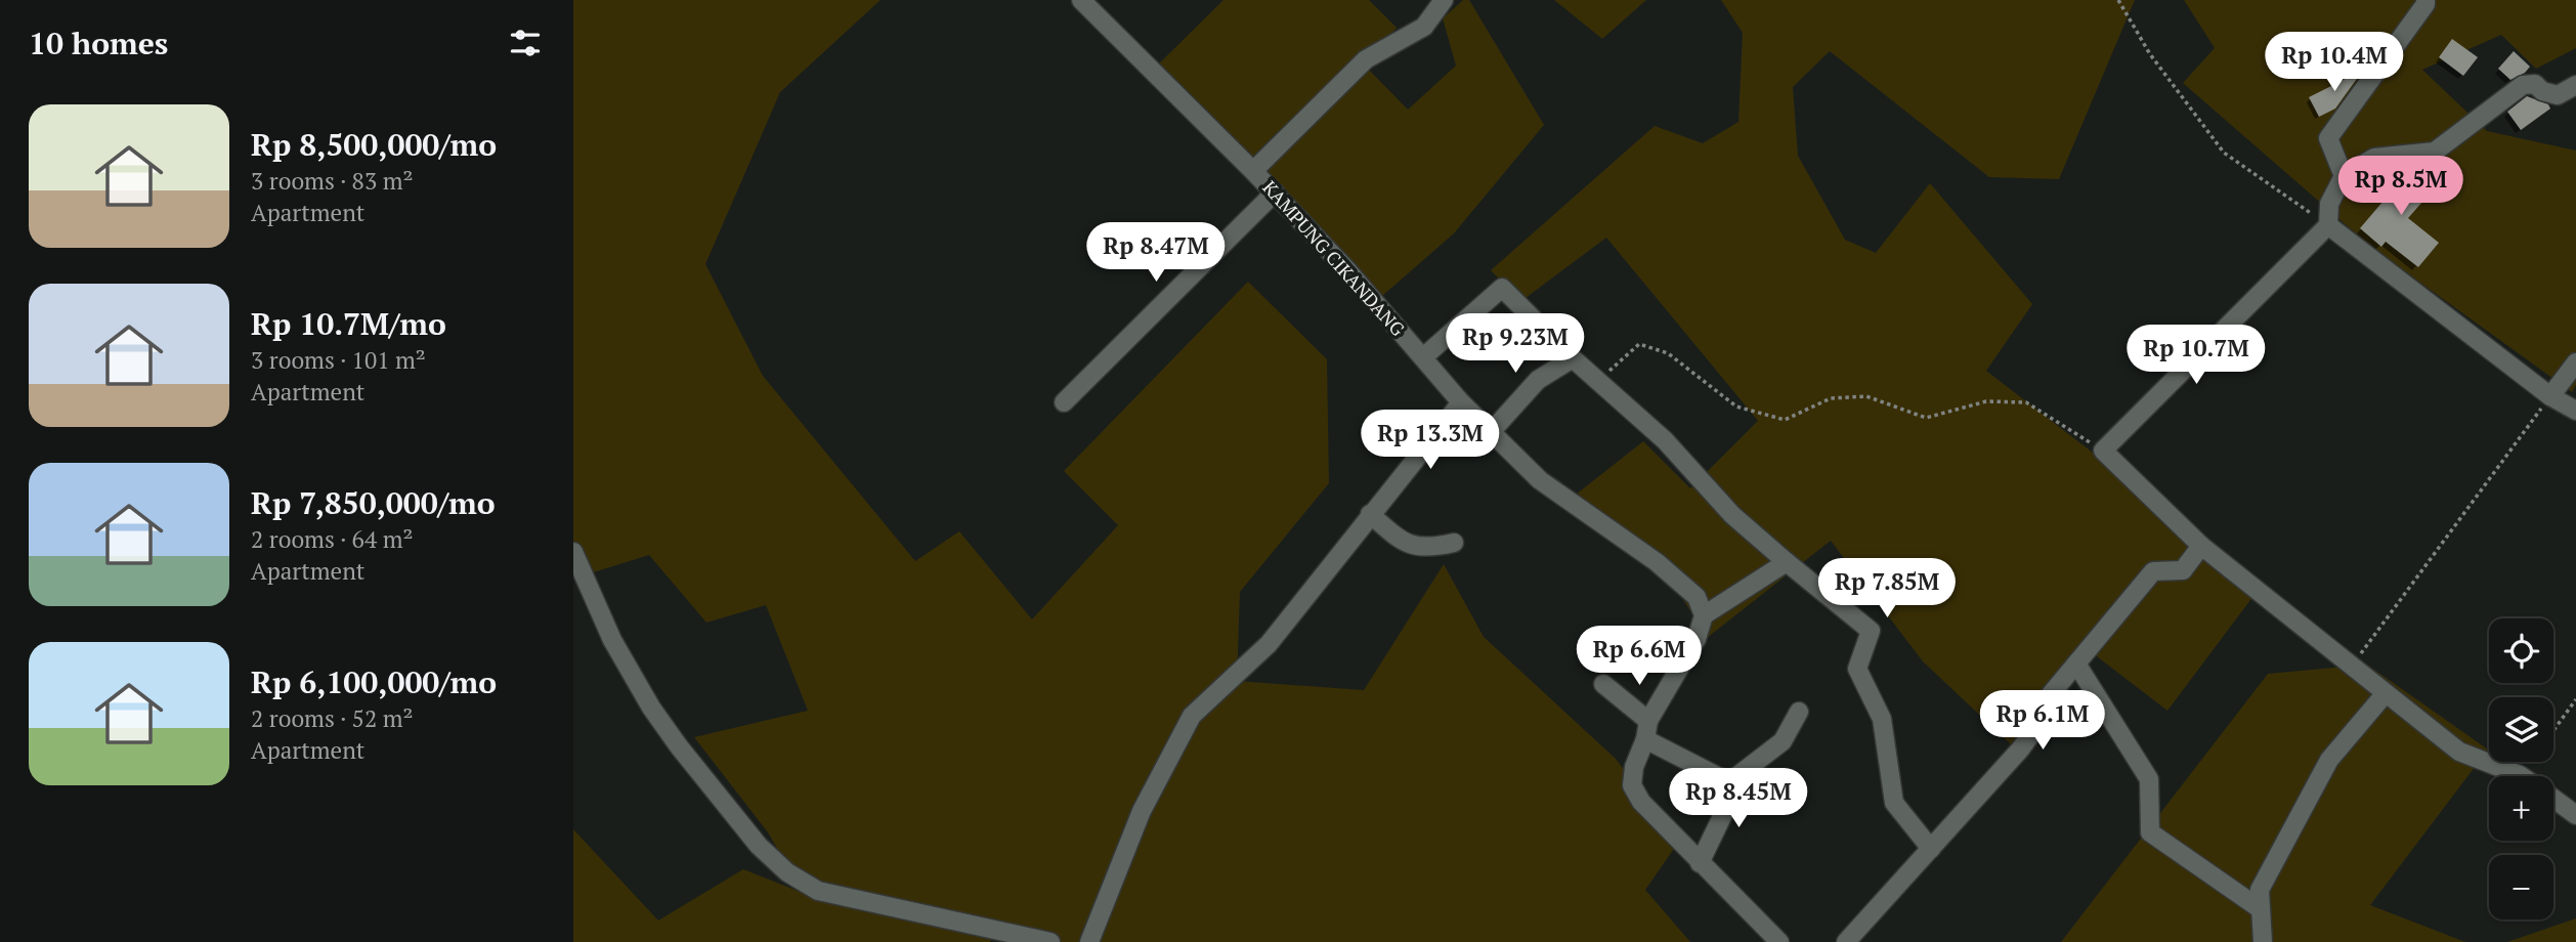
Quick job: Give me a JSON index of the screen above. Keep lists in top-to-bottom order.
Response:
{
  "streets": {
    "street": ["KAMPUNG CIKANDANG"]
  },
  "page": {
    "heading": "10 homes",
    "price": [
      "Rp 10.4M",
      "Rp 8.5M",
      "Rp 8.47M",
      "Rp 9.23M",
      "Rp 10.7M",
      "Rp 13.3M",
      "Rp 7.85M",
      "Rp 6.6M",
      "Rp 6.1M",
      "Rp 8.45M"
    ],
    "list": [
      {
        "name": "Rp 8,500,000/mo",
        "note": "3 rooms · 83 m² · Apartment"
      },
      {
        "name": "Rp 10.7M/mo",
        "note": "3 rooms · 101 m² · Apartment"
      },
      {
        "name": "Rp 7,850,000/mo",
        "note": "2 rooms · 64 m² · Apartment"
      },
      {
        "name": "Rp 6,100,000/mo",
        "note": "2 rooms · 52 m² · Apartment"
      }
    ],
    "map_buttons": ["+", "−"]
  }
}
